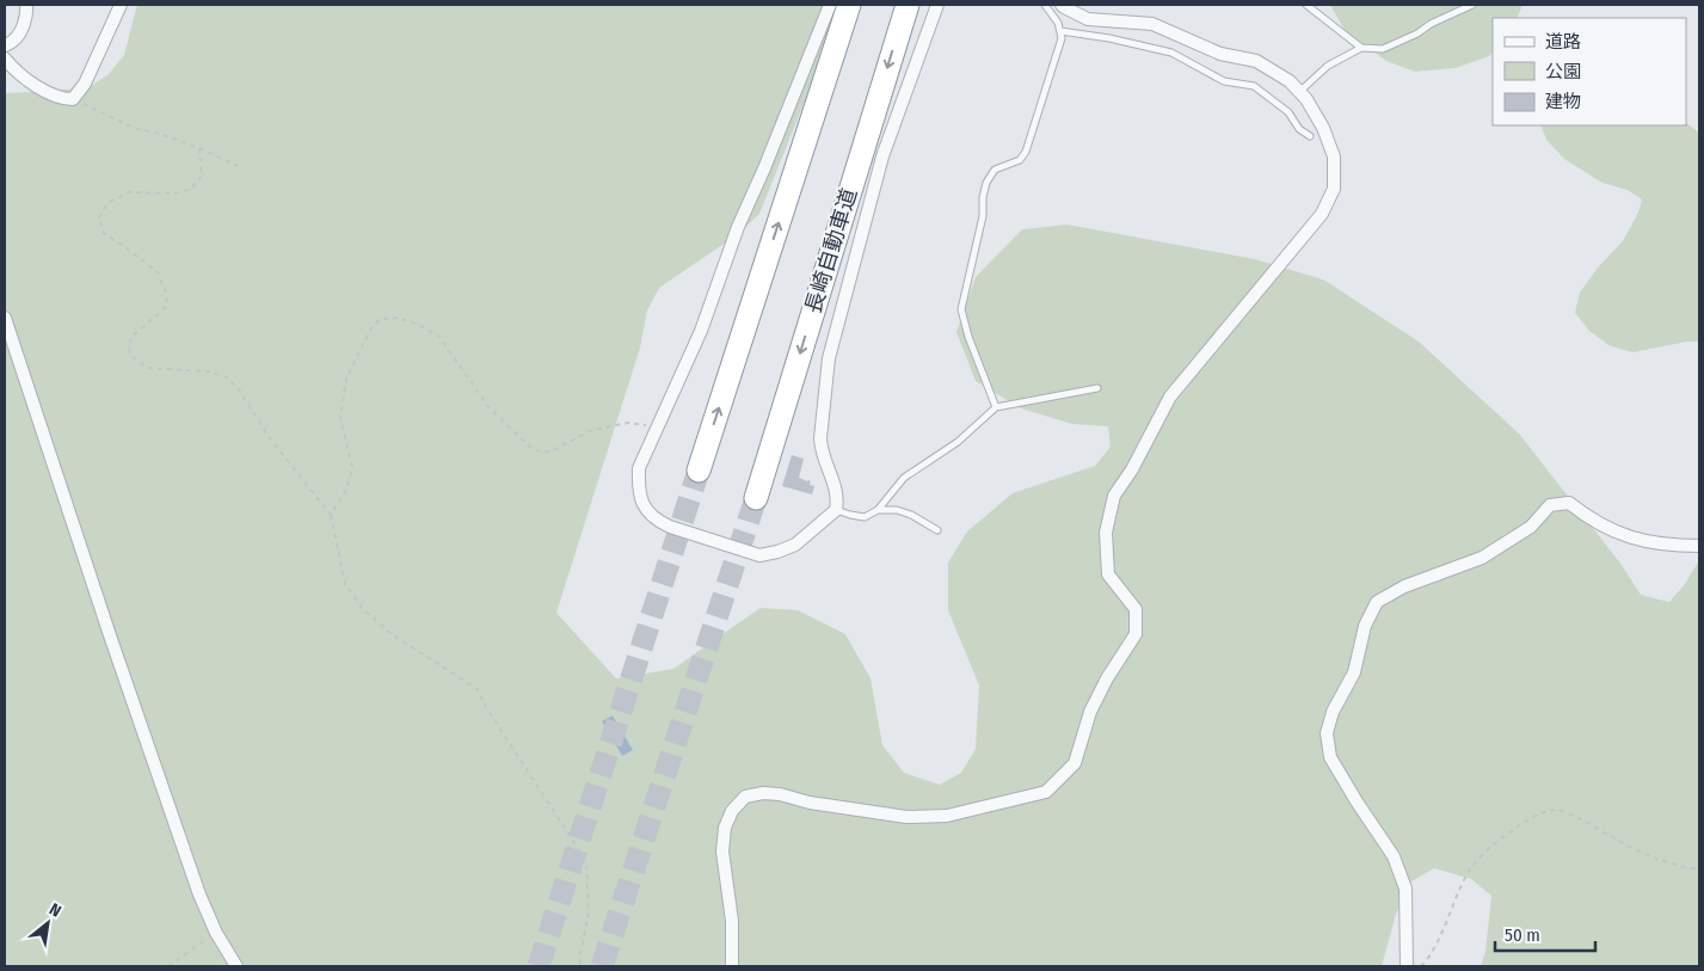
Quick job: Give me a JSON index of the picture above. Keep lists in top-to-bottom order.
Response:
{
  "streets": {
    "highway": ["長崎自動車道"]
  },
  "legend": ["道路", "公園", "建物"],
  "scale_bar": "50 m",
  "north": "top right"
}
